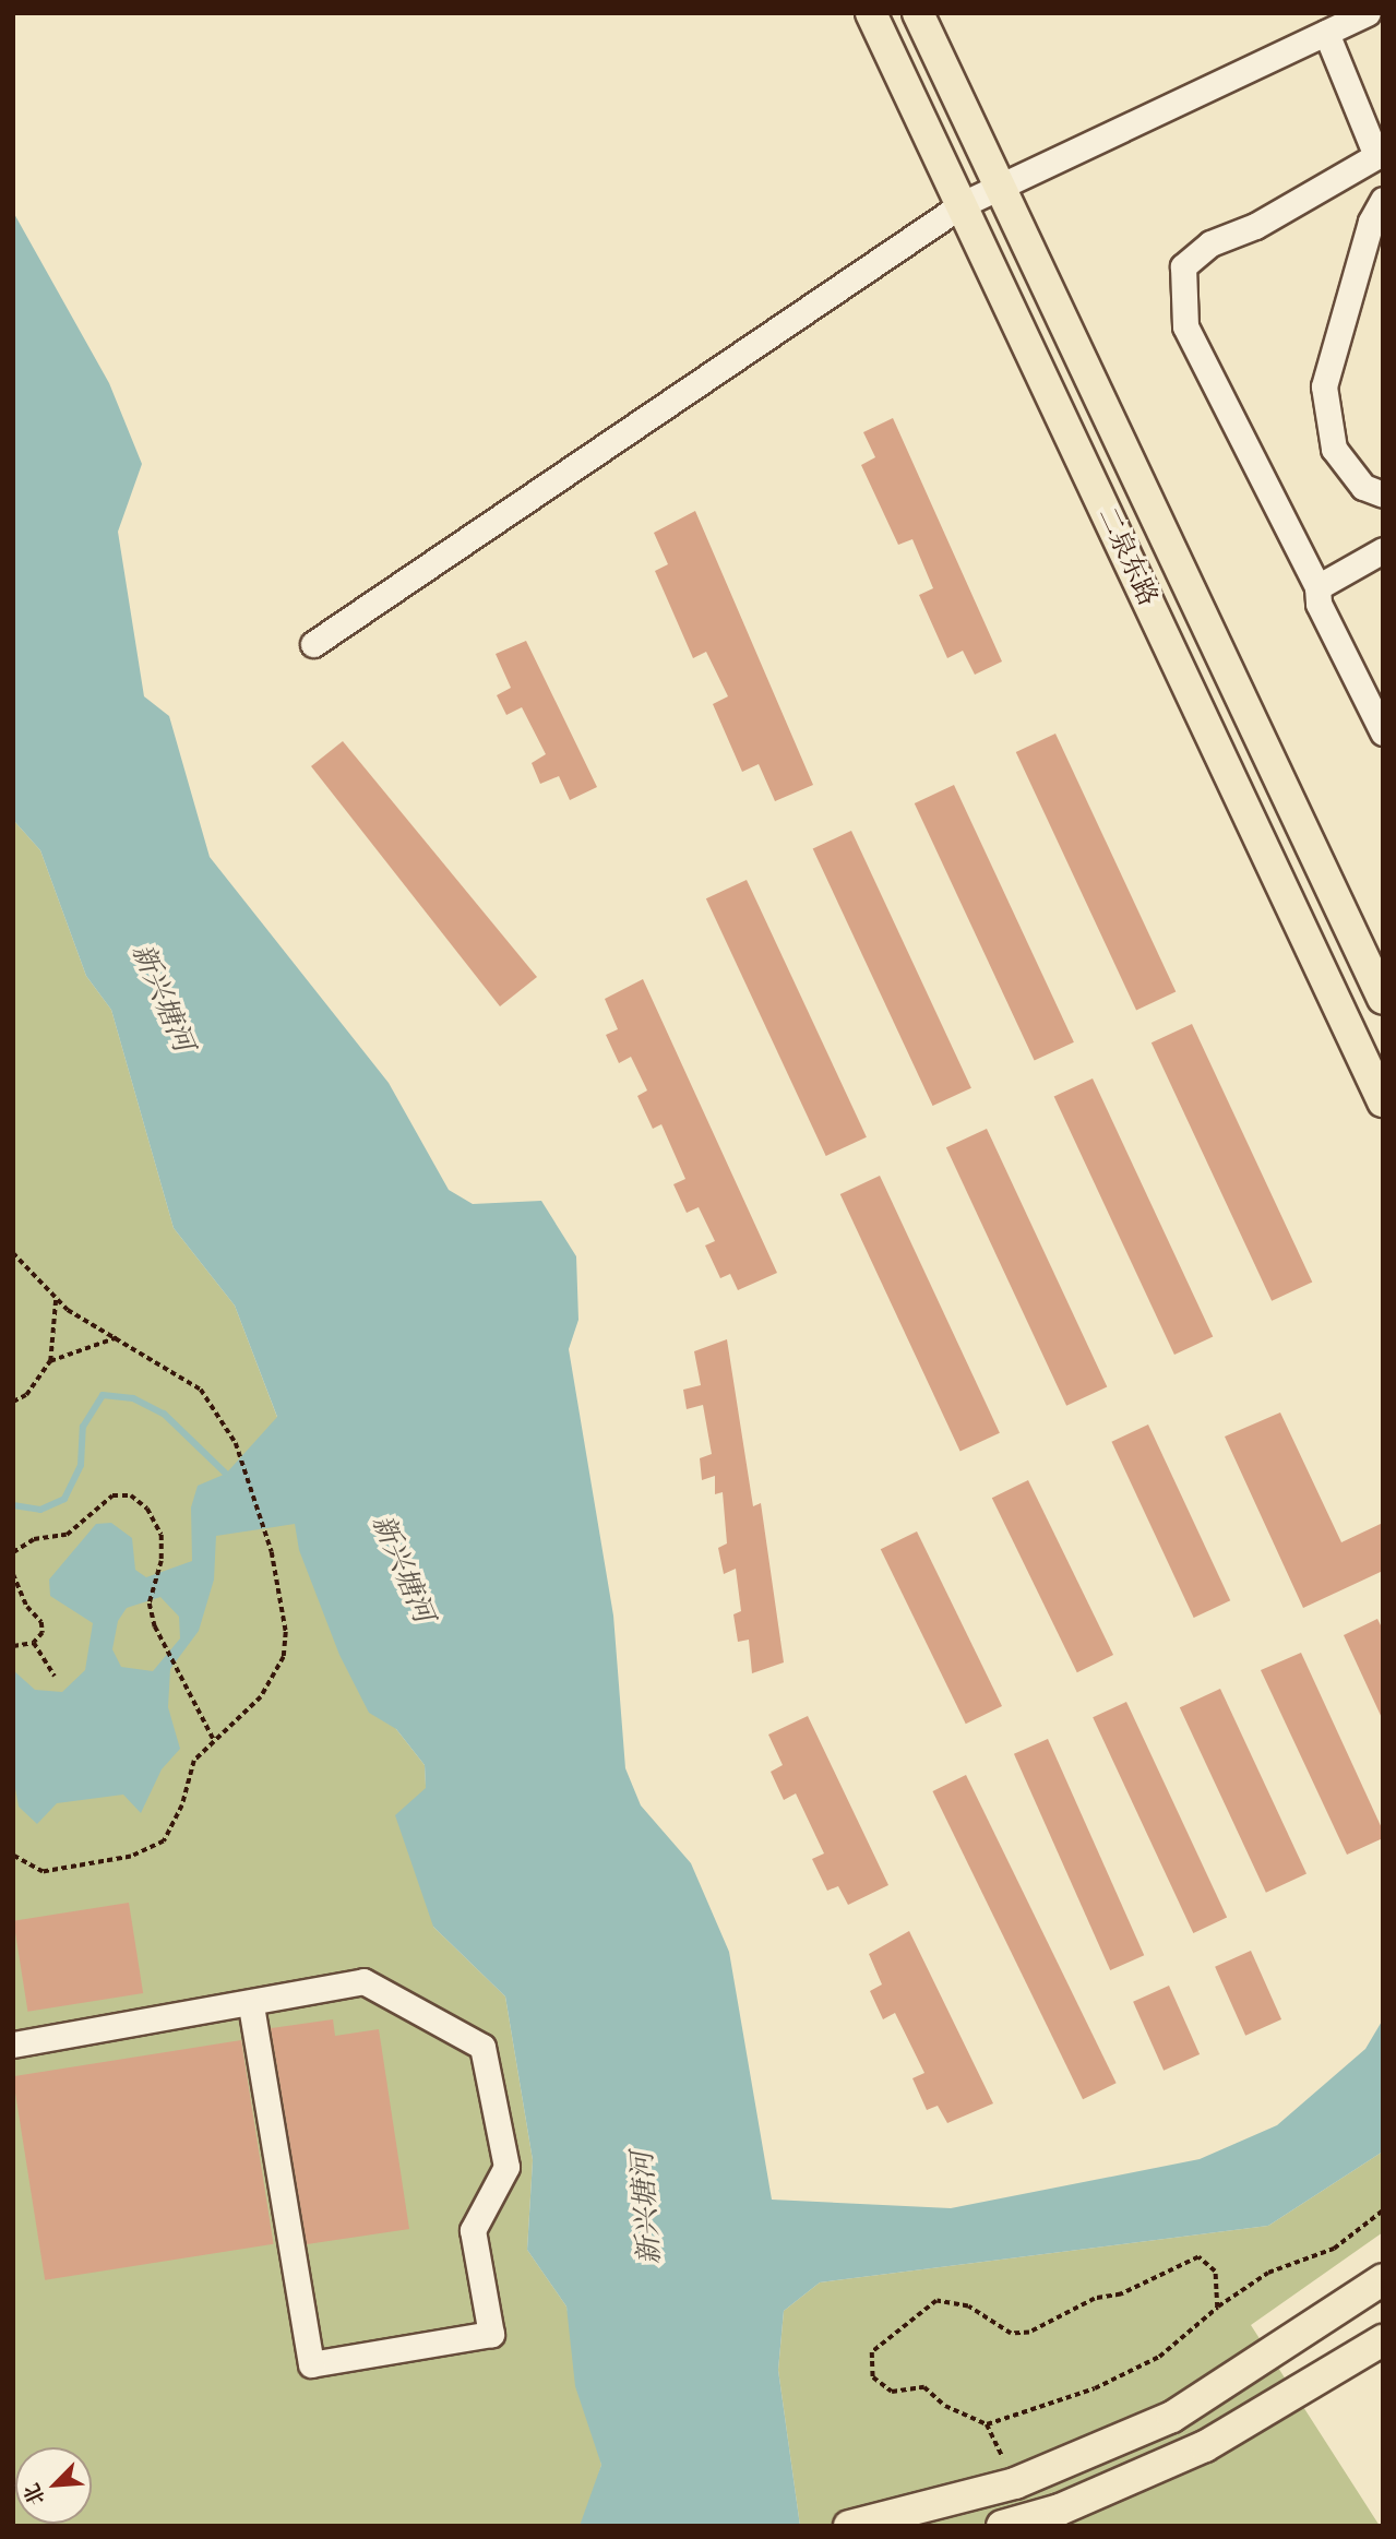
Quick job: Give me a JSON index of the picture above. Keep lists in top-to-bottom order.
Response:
{
  "streets": {
    "main road": ["二泉东路"]
  },
  "water": ["新兴塘河"],
  "north": "bottom left"
}
